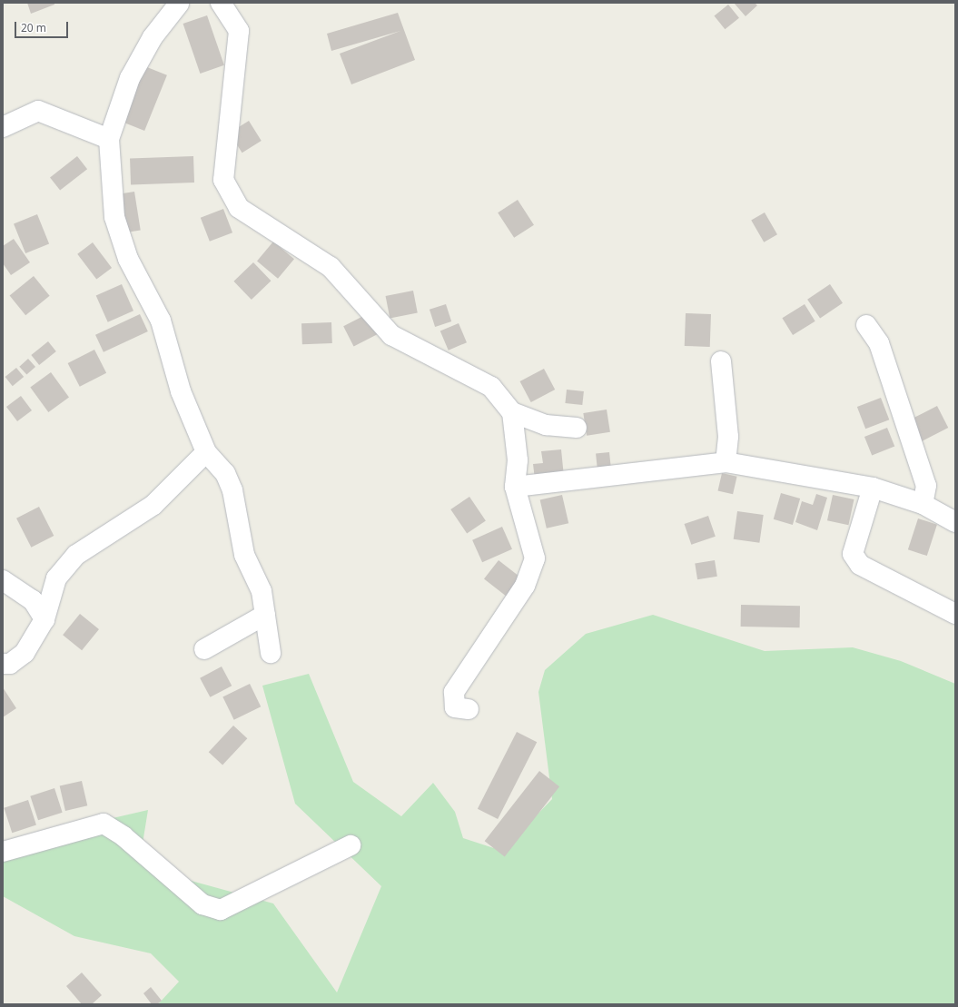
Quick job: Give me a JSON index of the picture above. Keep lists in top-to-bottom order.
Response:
{
  "scale_bar": "20 m"
}
